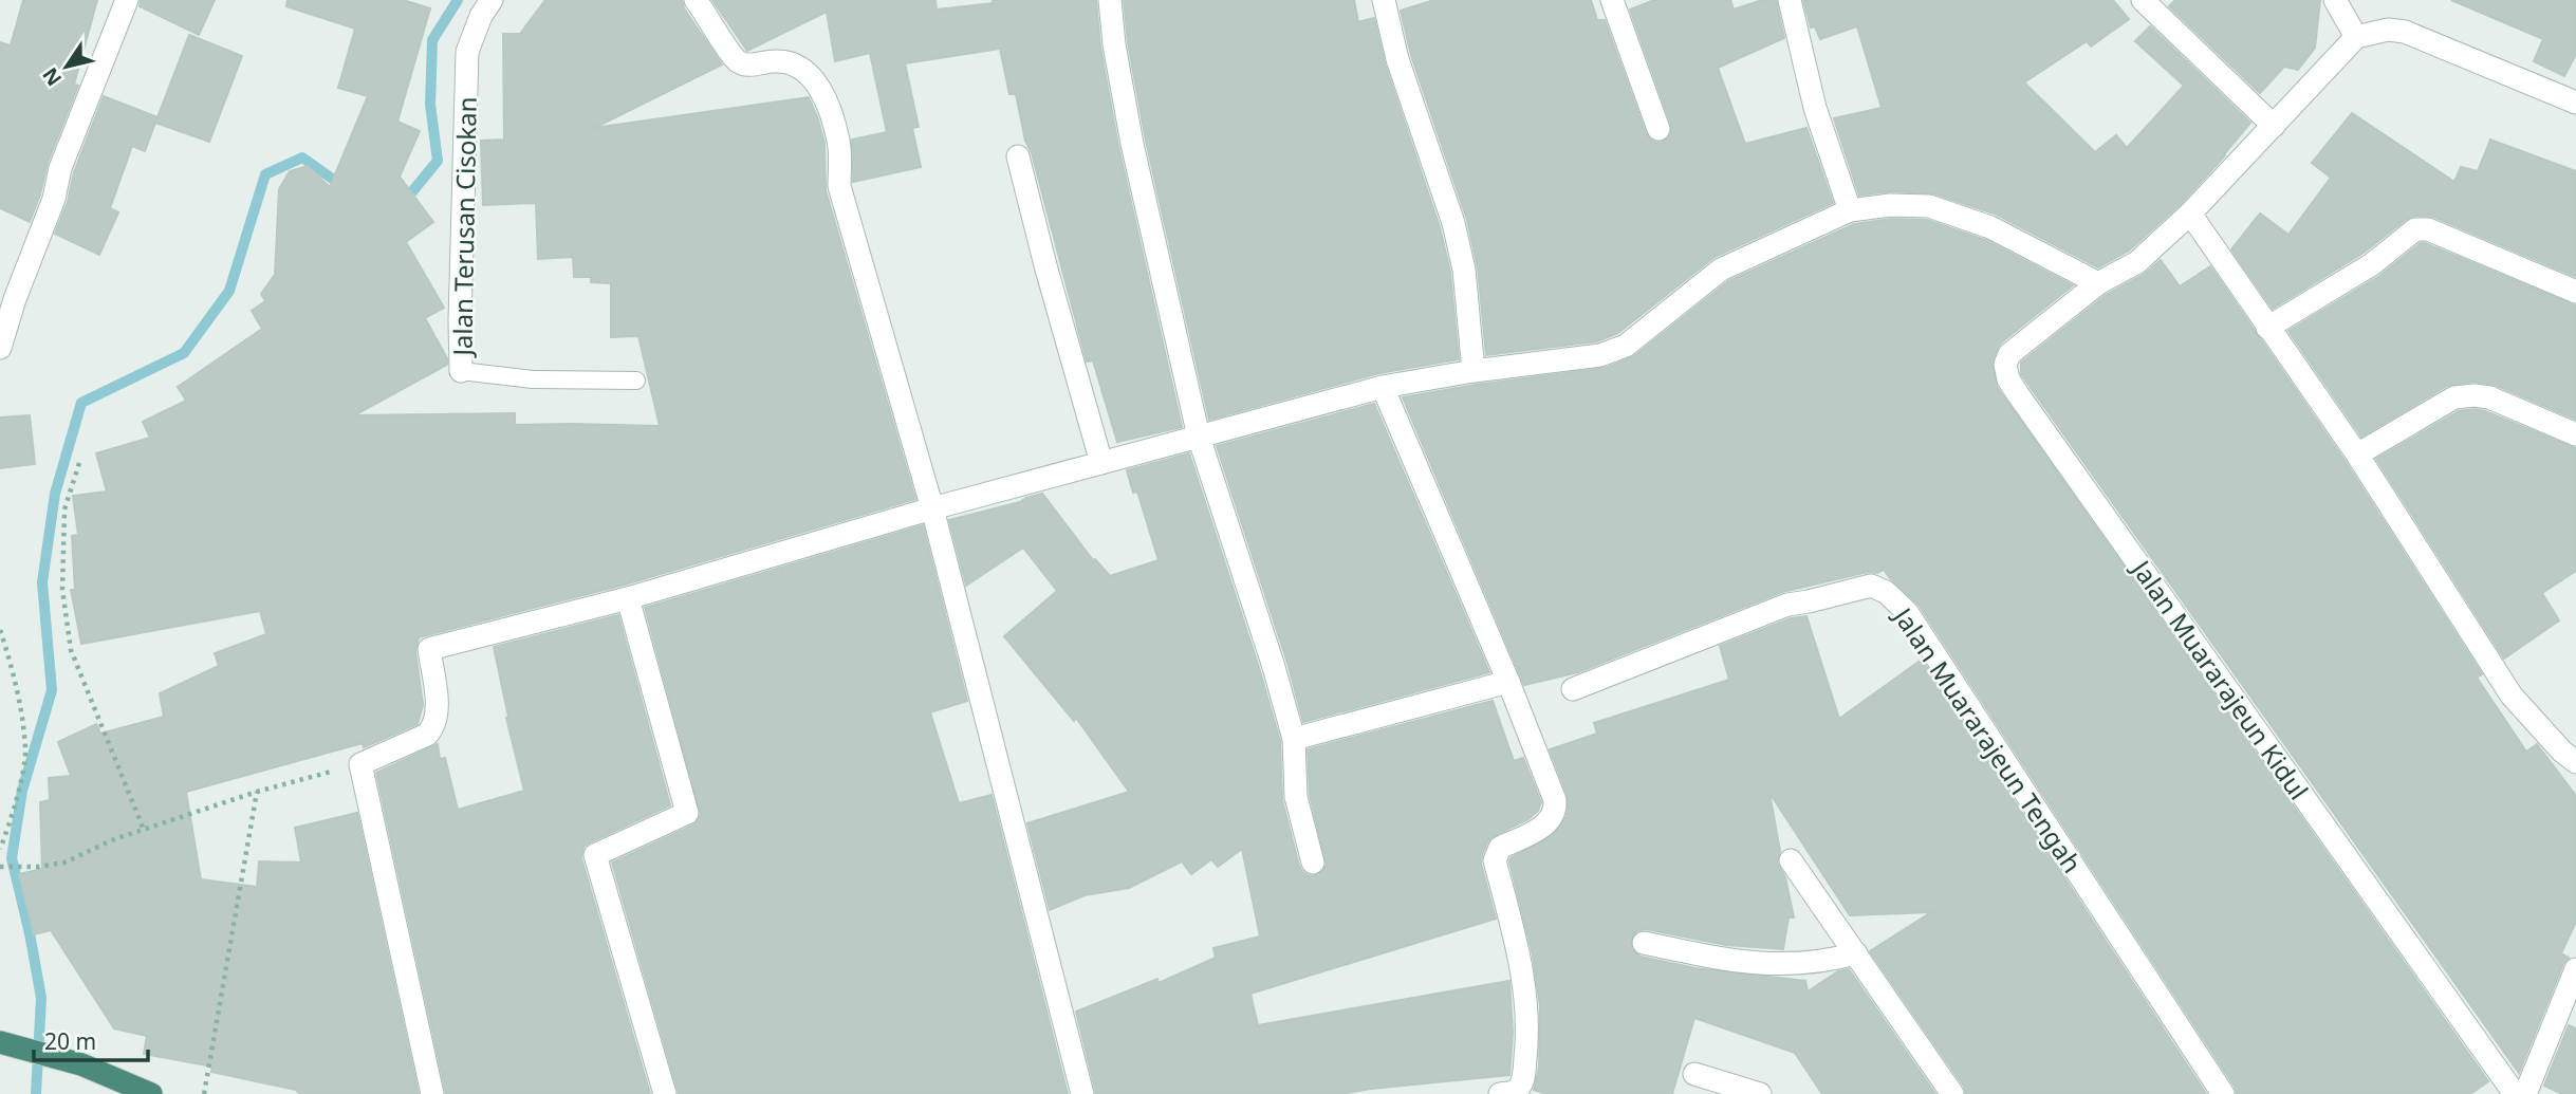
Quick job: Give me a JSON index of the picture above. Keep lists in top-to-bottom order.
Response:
{
  "streets": {
    "street": ["Jalan Terusan Cisokan", "Jalan Muararajeun Kidul", "Jalan Muararajeun Tengah"]
  },
  "scale_bar": "20 m",
  "north": "bottom left"
}
